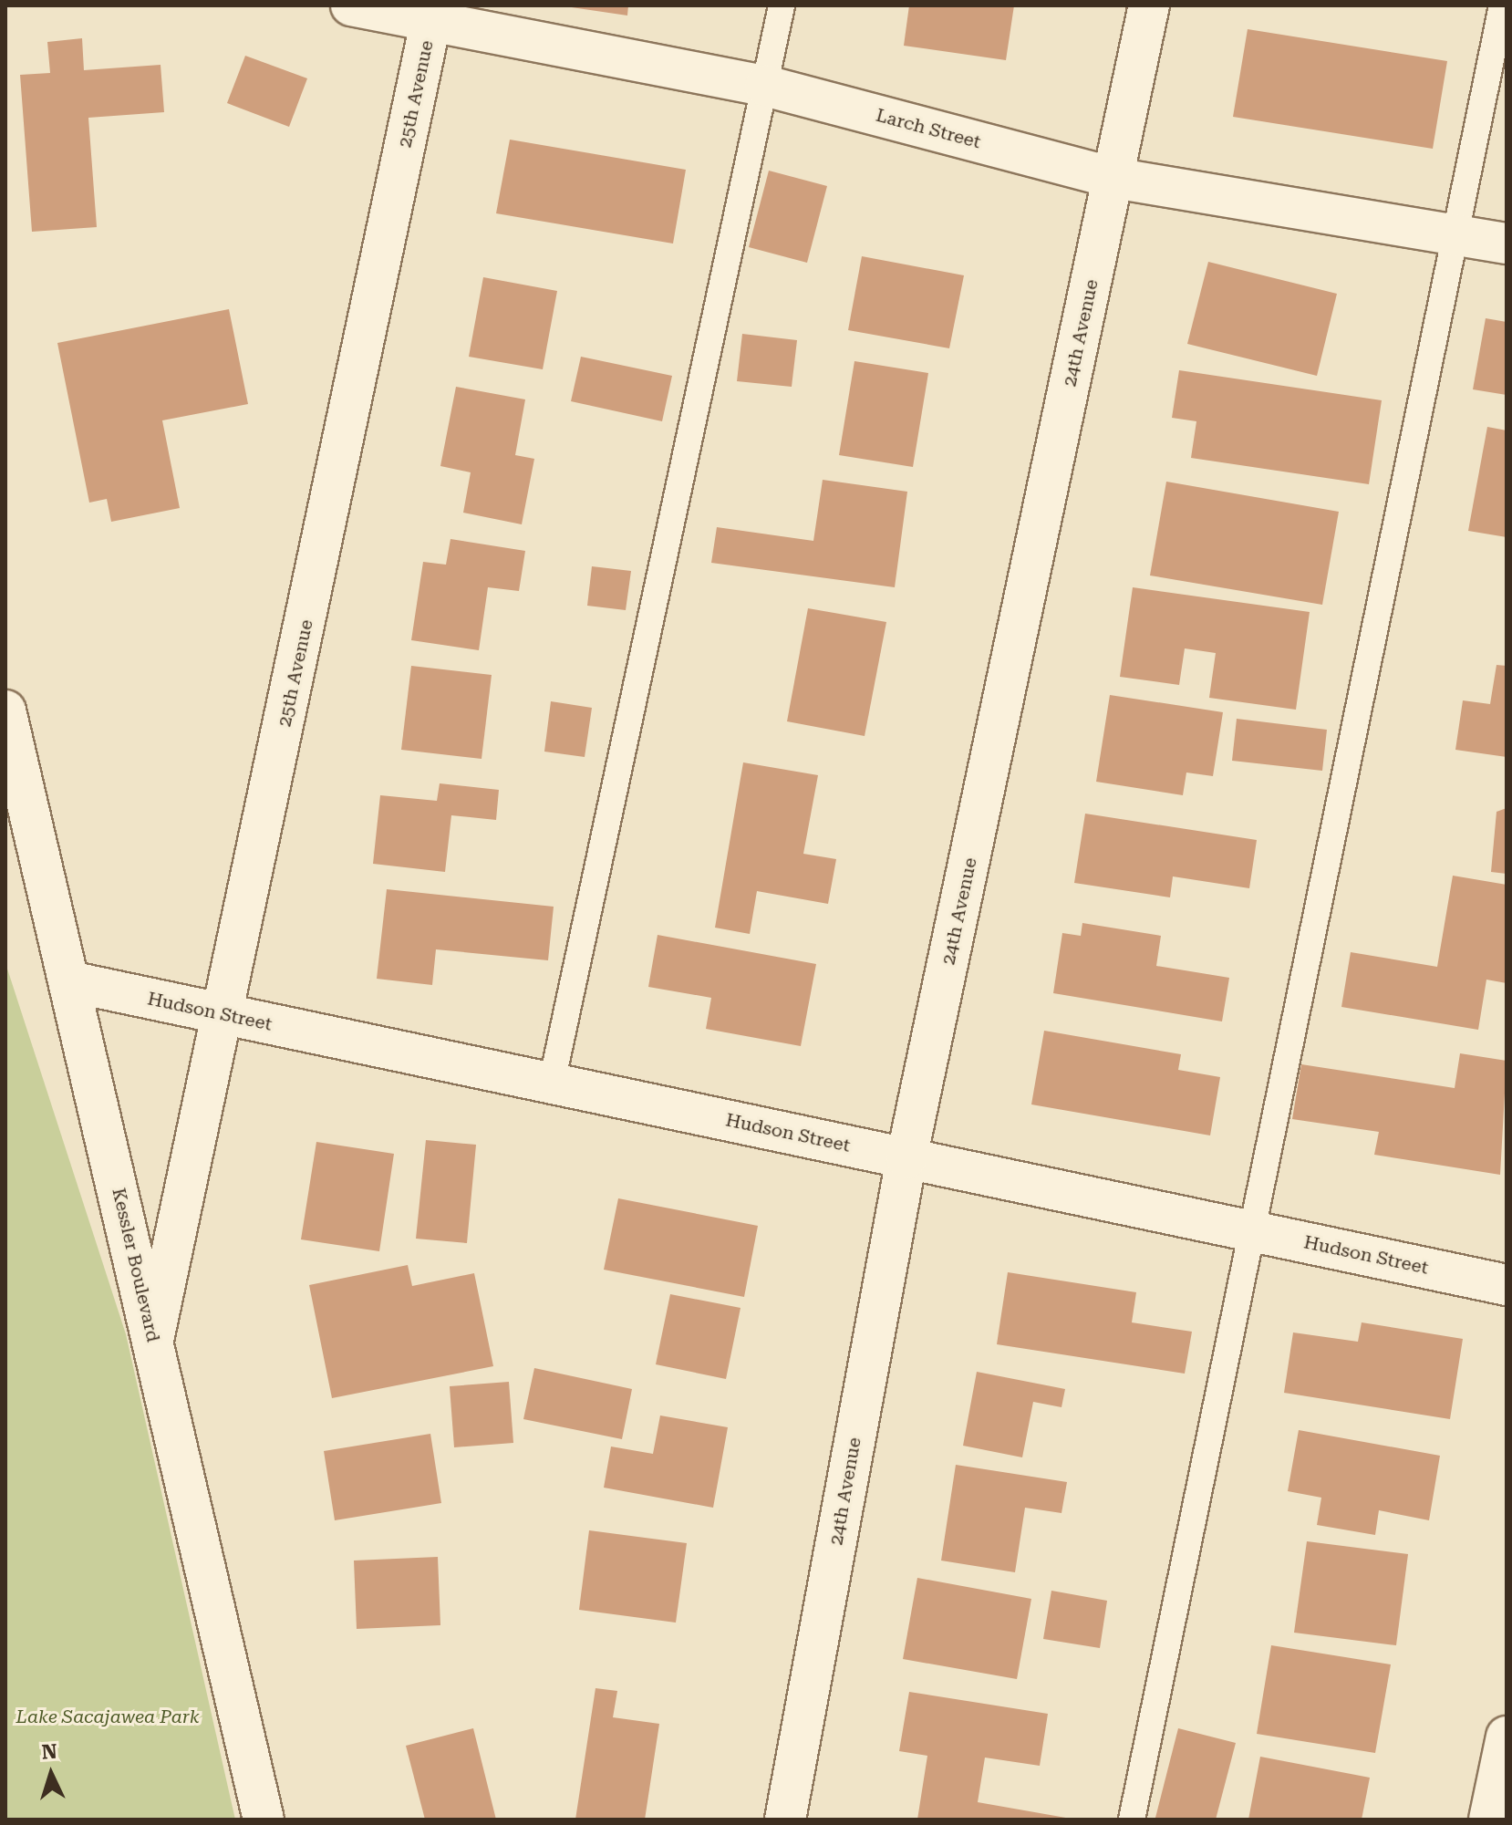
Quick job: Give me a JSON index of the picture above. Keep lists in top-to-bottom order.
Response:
{
  "streets": {
    "street": [
      "25th Avenue",
      "Larch Street",
      "24th Avenue",
      "Hudson Street",
      "Kessler Boulevard"
    ]
  },
  "crossings": [
    ["25th Avenue", "Larch Street"],
    ["25th Avenue", "Hudson Street"],
    ["25th Avenue", "Kessler Boulevard"],
    ["Larch Street", "24th Avenue"],
    ["24th Avenue", "Hudson Street"],
    ["Hudson Street", "Kessler Boulevard"]
  ],
  "parks": ["Lake Sacajawea Park"],
  "north": "top"
}
